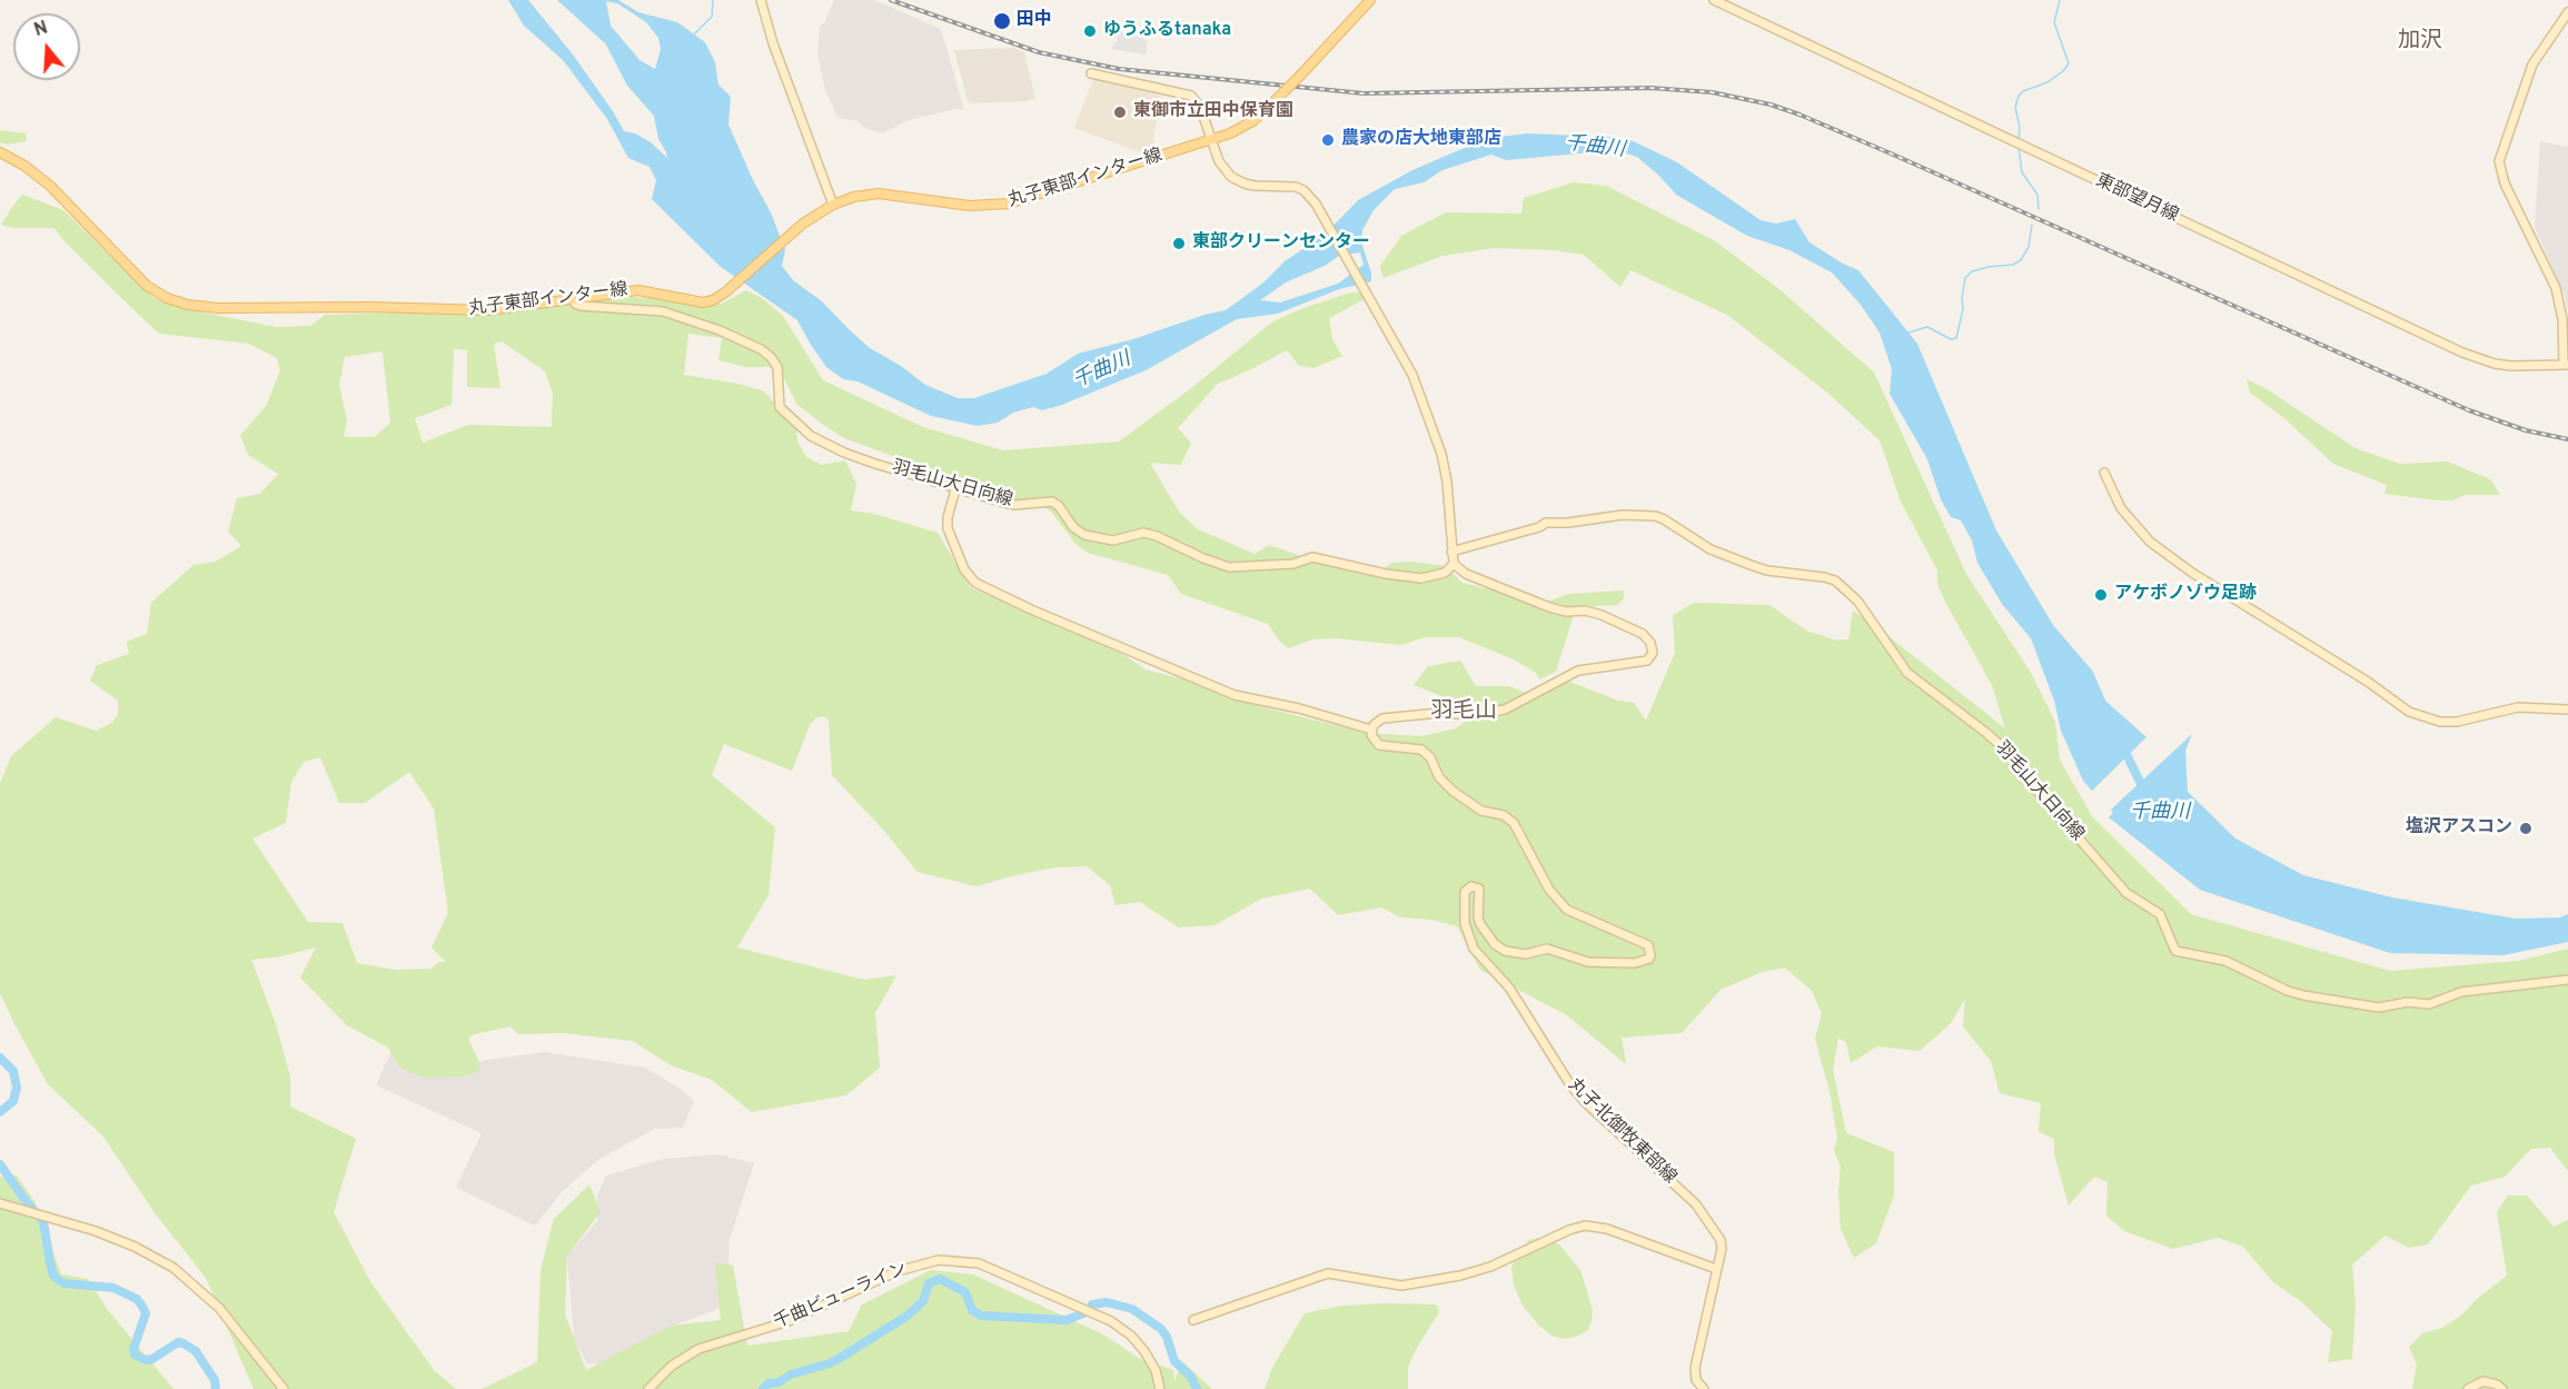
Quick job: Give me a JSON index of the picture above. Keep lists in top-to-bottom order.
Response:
{
  "streets": {
    "main road": [
      "丸子東部インター線",
      "東部望月線",
      "羽毛山大日向線",
      "丸子北御牧東部線",
      "千曲ビューライン"
    ]
  },
  "crossings": [
    ["丸子東部インター線", "羽毛山大日向線"]
  ],
  "districts": ["加沢", "羽毛山"],
  "water": ["千曲川"],
  "places": [
    "田中",
    "ゆうふるtanaka",
    "東御市立田中保育園",
    "農家の店大地東部店",
    "東部クリーンセンター",
    "アケボノゾウ足跡",
    "塩沢アスコン"
  ],
  "north": "top"
}
